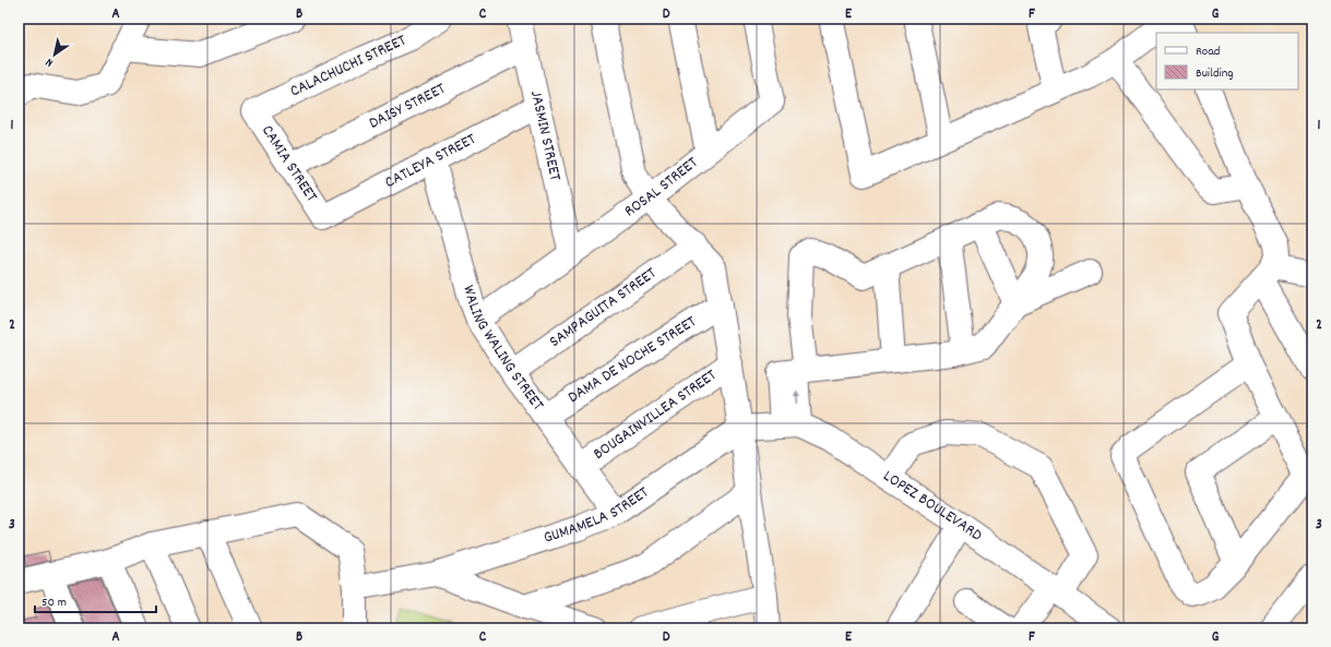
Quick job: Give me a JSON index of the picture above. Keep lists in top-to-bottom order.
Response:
{
  "streets": {
    "street": [
      "CALACHUCHI STREET",
      "DAISY STREET",
      "JASMIN STREET",
      "CATLEYA STREET",
      "CAMIA STREET",
      "ROSAL STREET",
      "SAMPAGUITA STREET",
      "WALING WALING STREET",
      "DAMA DE NOCHE STREET",
      "BOUGAINVILLEA STREET",
      "LOPEZ BOULEVARD",
      "GUMAMELA STREET"
    ]
  },
  "crossings": [
    ["CALACHUCHI STREET", "CAMIA STREET"],
    ["DAISY STREET", "JASMIN STREET"],
    ["DAISY STREET", "CAMIA STREET"],
    ["JASMIN STREET", "CATLEYA STREET"],
    ["JASMIN STREET", "ROSAL STREET"],
    ["CATLEYA STREET", "CAMIA STREET"],
    ["CATLEYA STREET", "WALING WALING STREET"],
    ["ROSAL STREET", "WALING WALING STREET"],
    ["SAMPAGUITA STREET", "WALING WALING STREET"],
    ["WALING WALING STREET", "DAMA DE NOCHE STREET"],
    ["WALING WALING STREET", "BOUGAINVILLEA STREET"],
    ["WALING WALING STREET", "GUMAMELA STREET"],
    ["LOPEZ BOULEVARD", "GUMAMELA STREET"]
  ],
  "legend": ["Road", "Building"],
  "scale_bar": "50 m",
  "north": "bottom left",
  "grid": {
    "columns": [
      "A",
      "B",
      "C",
      "D",
      "E",
      "F",
      "G"
    ],
    "rows": ["1", "2", "3"]
  }
}
